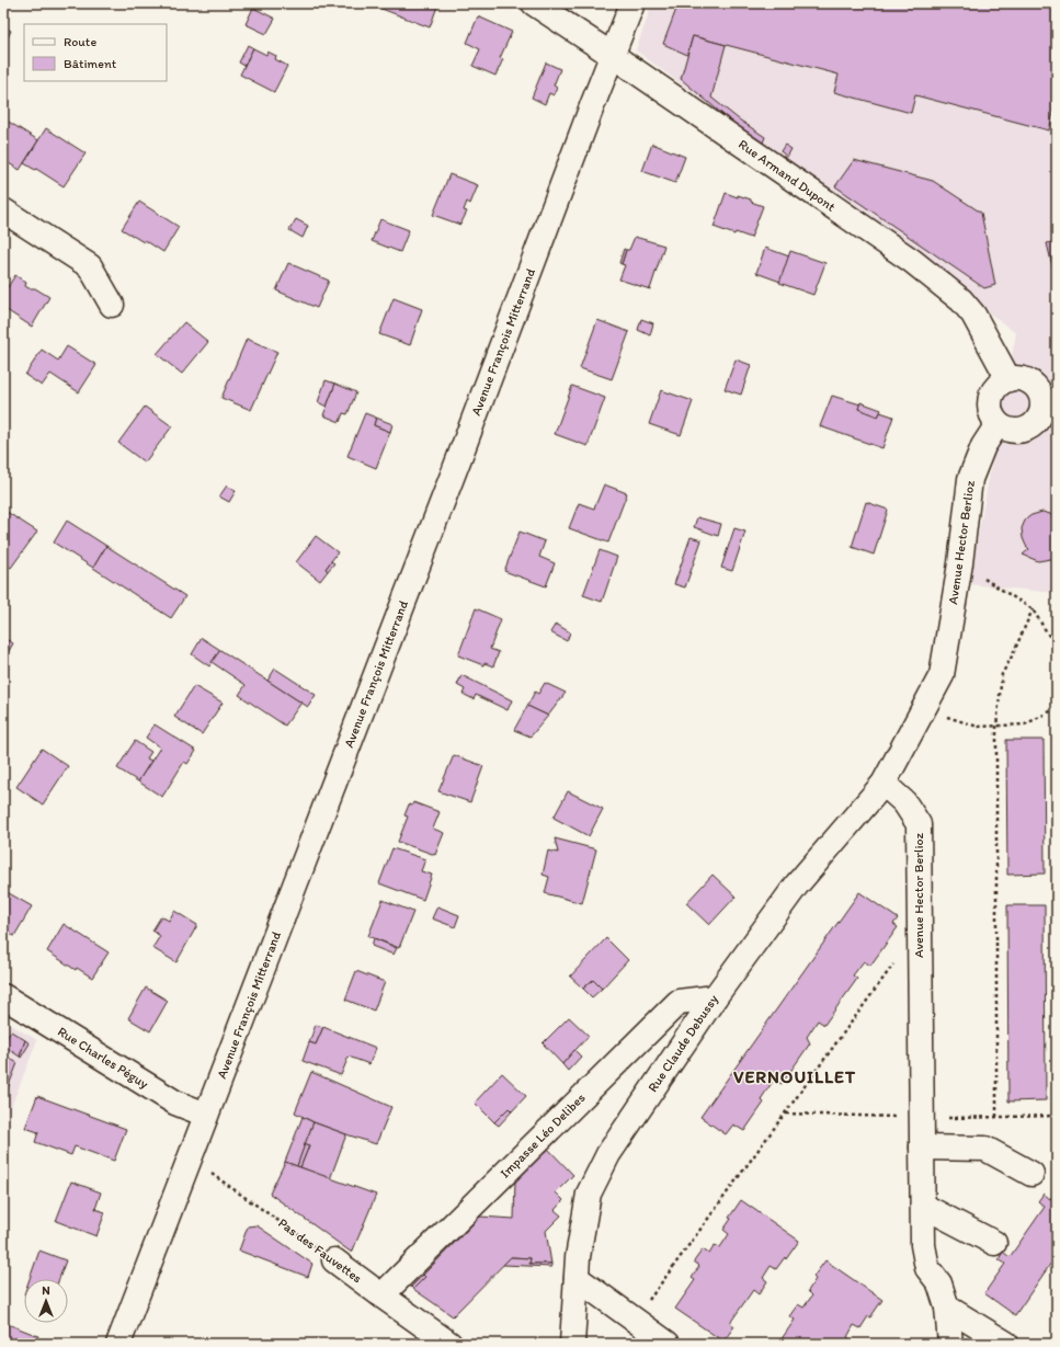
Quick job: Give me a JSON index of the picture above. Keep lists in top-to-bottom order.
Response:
{
  "streets": {
    "street": [
      "Rue Armand Dupont",
      "Avenue François Mitterrand",
      "Avenue Hector Berlioz",
      "Rue Claude Debussy",
      "Rue Charles Péguy",
      "Impasse Léo Delibes",
      "Pas des Fauvettes"
    ]
  },
  "crossings": [
    ["Rue Armand Dupont", "Avenue François Mitterrand"],
    ["Avenue François Mitterrand", "Rue Charles Péguy"],
    ["Avenue François Mitterrand", "Pas des Fauvettes"],
    ["Avenue Hector Berlioz", "Rue Claude Debussy"],
    ["Rue Claude Debussy", "Impasse Léo Delibes"],
    ["Impasse Léo Delibes", "Pas des Fauvettes"]
  ],
  "districts": ["VERNOUILLET"],
  "legend": ["Route", "Bâtiment"],
  "north": "top"
}
